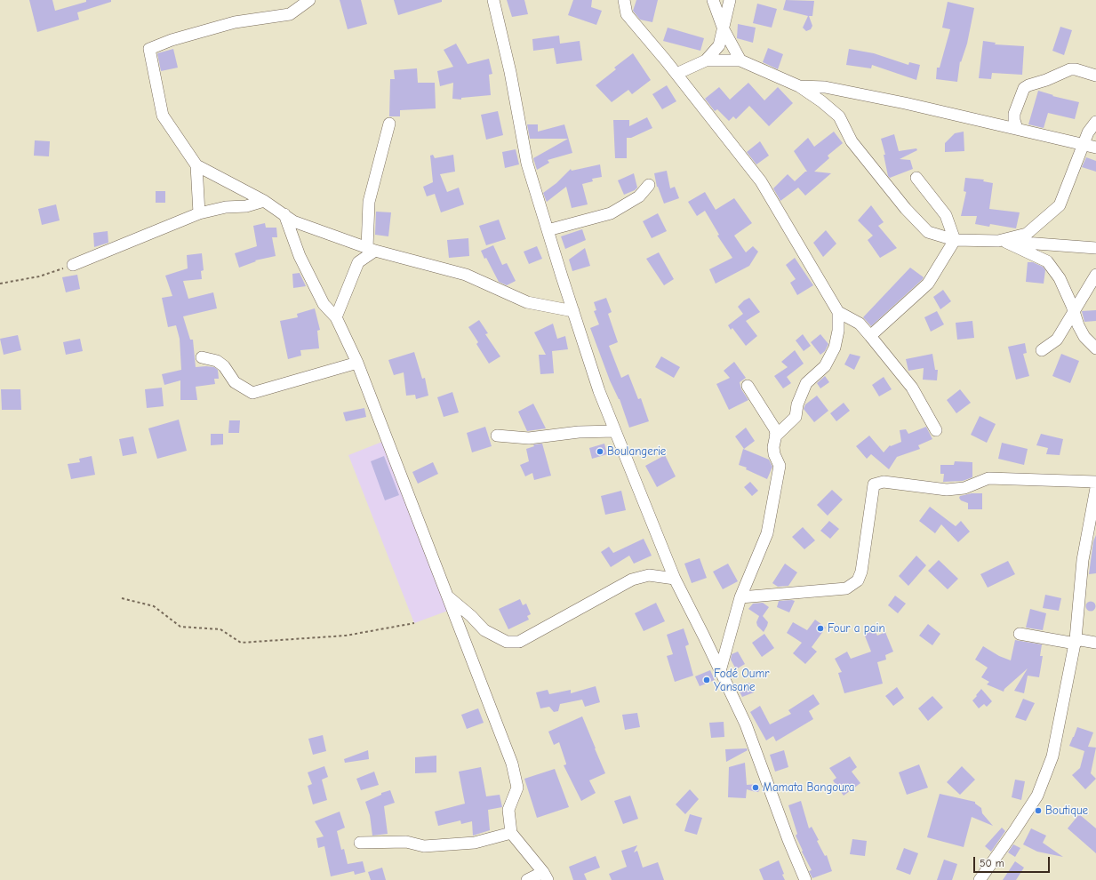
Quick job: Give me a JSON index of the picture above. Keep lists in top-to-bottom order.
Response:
{
  "places": [
    "Boulangerie",
    "Four a pain",
    "Fodé Oumr Yansane",
    "Mamata Bangoura",
    "Boutique"
  ],
  "scale_bar": "50 m"
}
